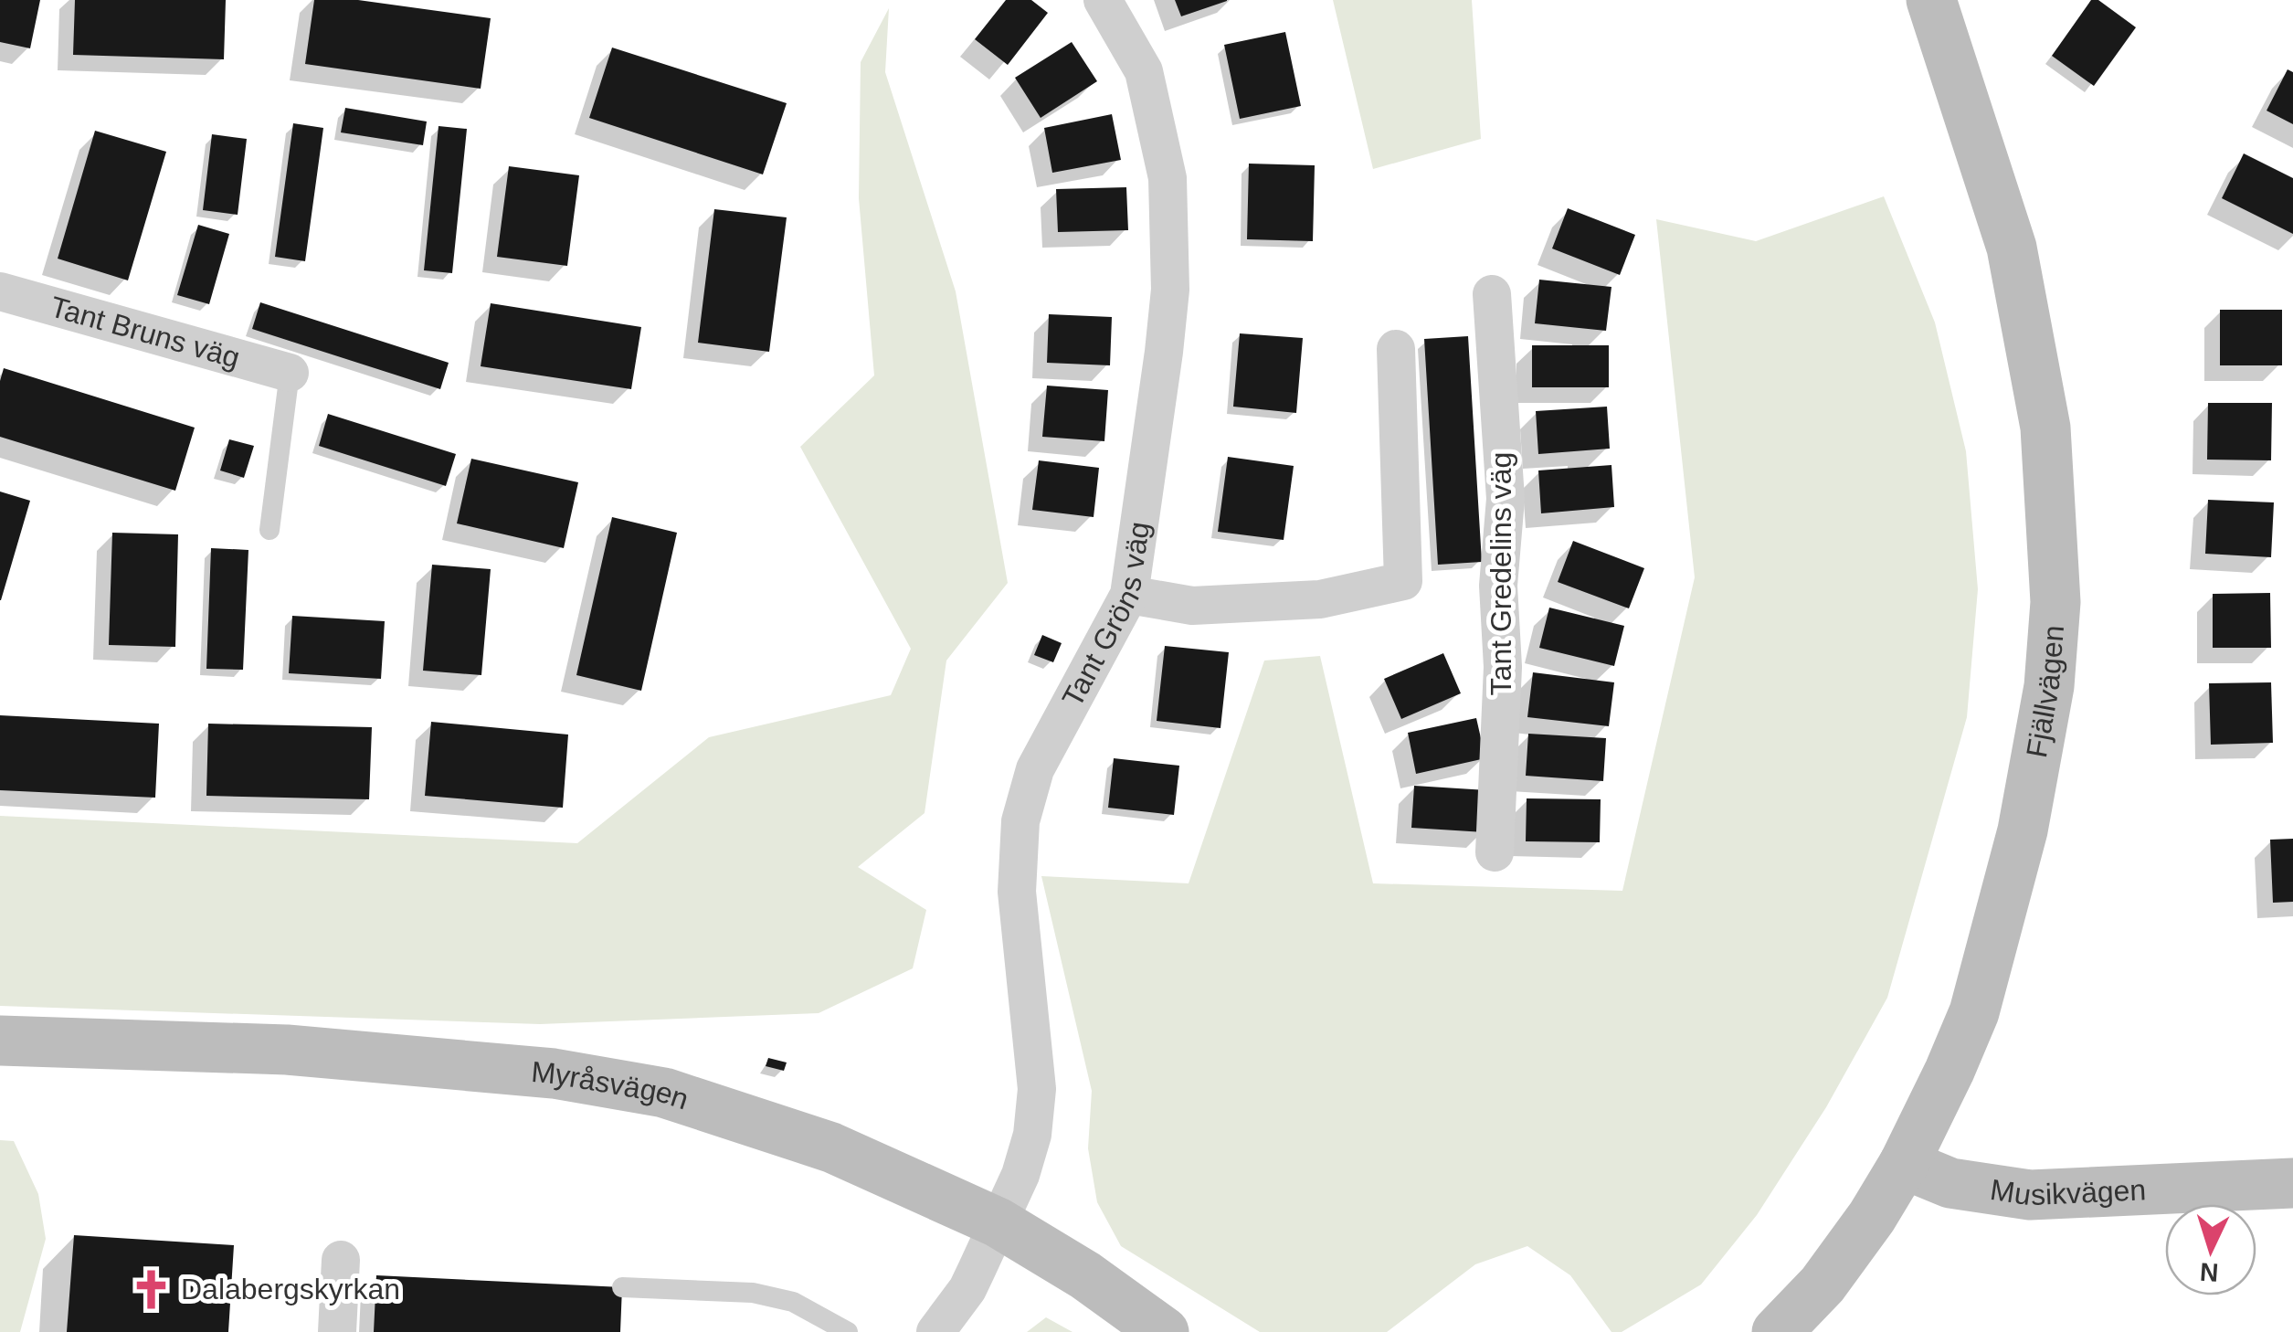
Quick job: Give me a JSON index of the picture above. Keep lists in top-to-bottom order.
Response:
{
  "streets": {
    "street": [
      "Tant Bruns väg",
      "Tant Gredelins väg",
      "Tant Gröns väg",
      "Fjällvägen",
      "Myråsvägen",
      "Musikvägen"
    ]
  },
  "crossings": [
    ["Tant Gröns väg", "Myråsvägen"],
    ["Fjällvägen", "Musikvägen"]
  ],
  "places": {
    "church": ["Dalabergskyrkan"]
  },
  "north": "bottom"
}
